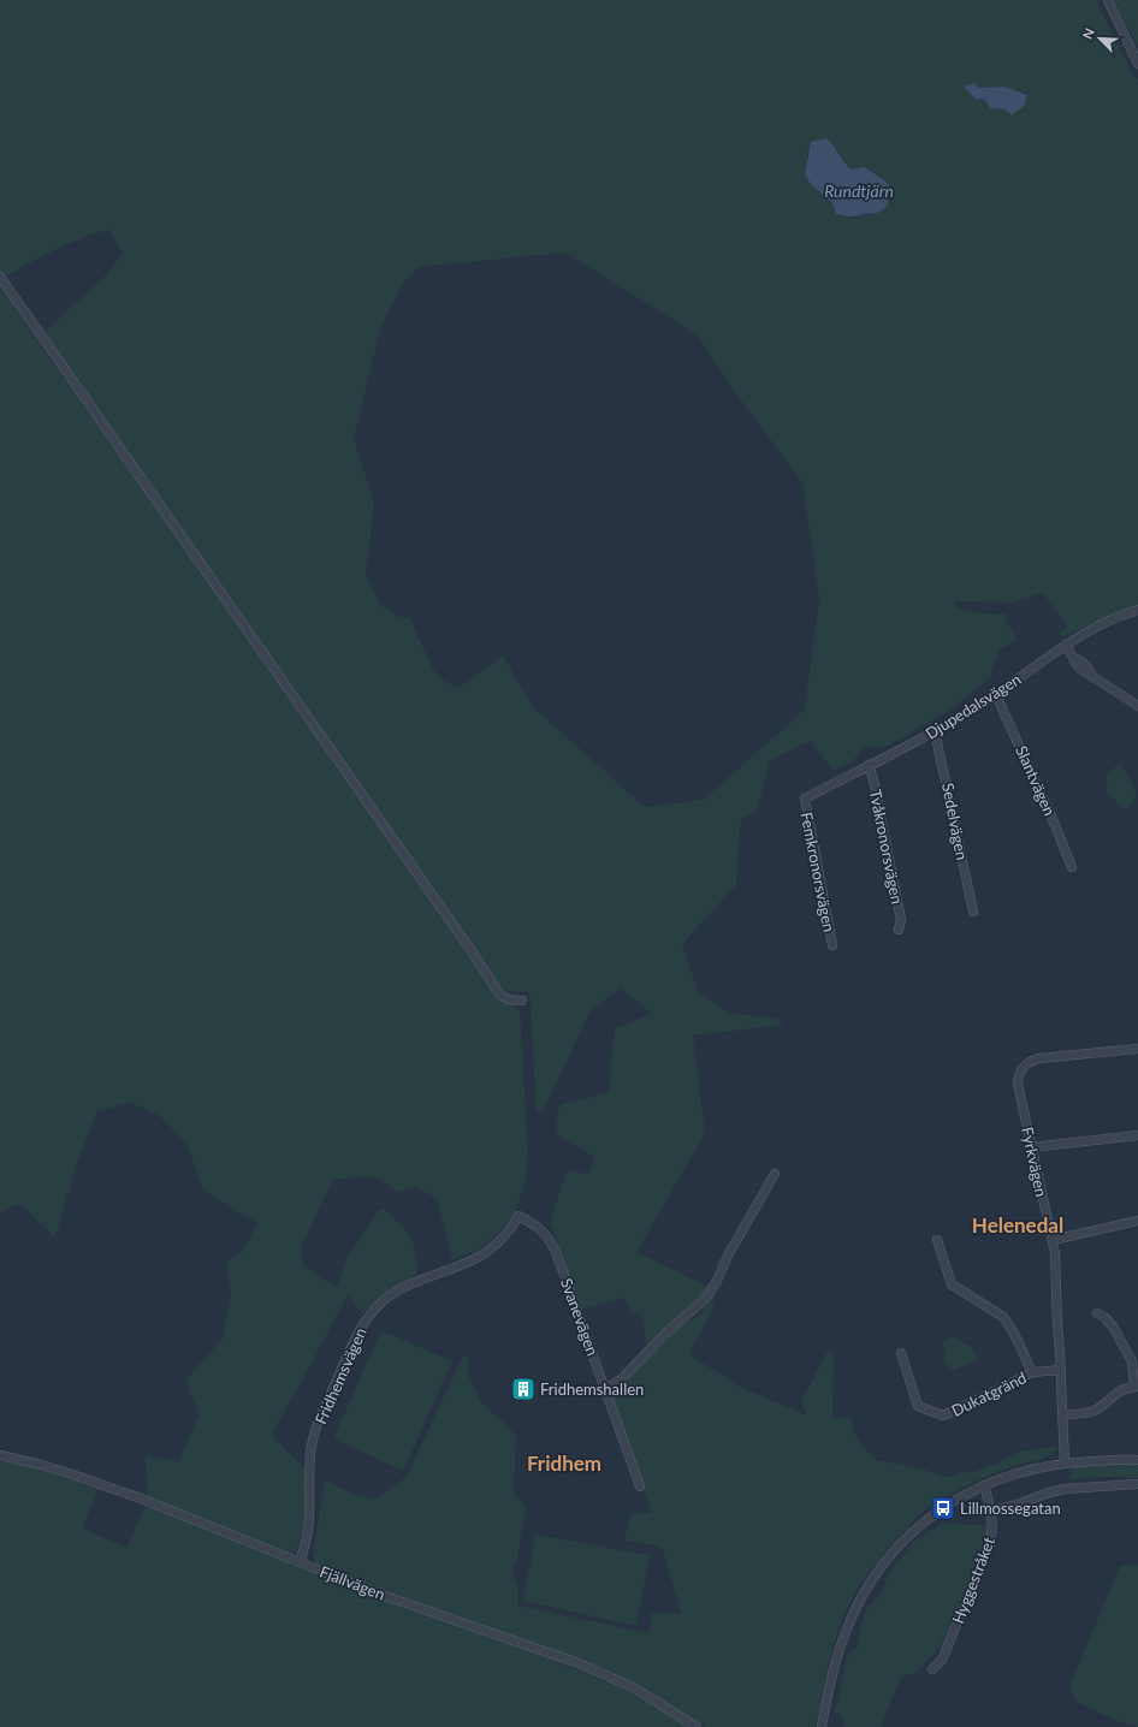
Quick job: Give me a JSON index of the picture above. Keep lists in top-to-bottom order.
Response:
{
  "streets": {
    "street": [
      "Djupedalsvägen",
      "Slantvägen",
      "Sedelvägen",
      "Tvåkronorsvägen",
      "Femkronorsvägen",
      "Fyrkvägen",
      "Svanevägen",
      "Fridhemsvägen",
      "Dukatgränd",
      "Hyggestråket",
      "Fjällvägen"
    ]
  },
  "crossings": [
    ["Djupedalsvägen", "Slantvägen"],
    ["Djupedalsvägen", "Sedelvägen"],
    ["Djupedalsvägen", "Tvåkronorsvägen"],
    ["Djupedalsvägen", "Femkronorsvägen"],
    ["Fyrkvägen", "Dukatgränd"],
    ["Svanevägen", "Fridhemsvägen"],
    ["Fridhemsvägen", "Fjällvägen"]
  ],
  "districts": ["Helenedal", "Fridhem"],
  "water": ["Rundtjärn"],
  "places": {
    "building": ["Fridhemshallen"],
    "bus stop": ["Lillmossegatan"]
  },
  "north": "top left"
}
